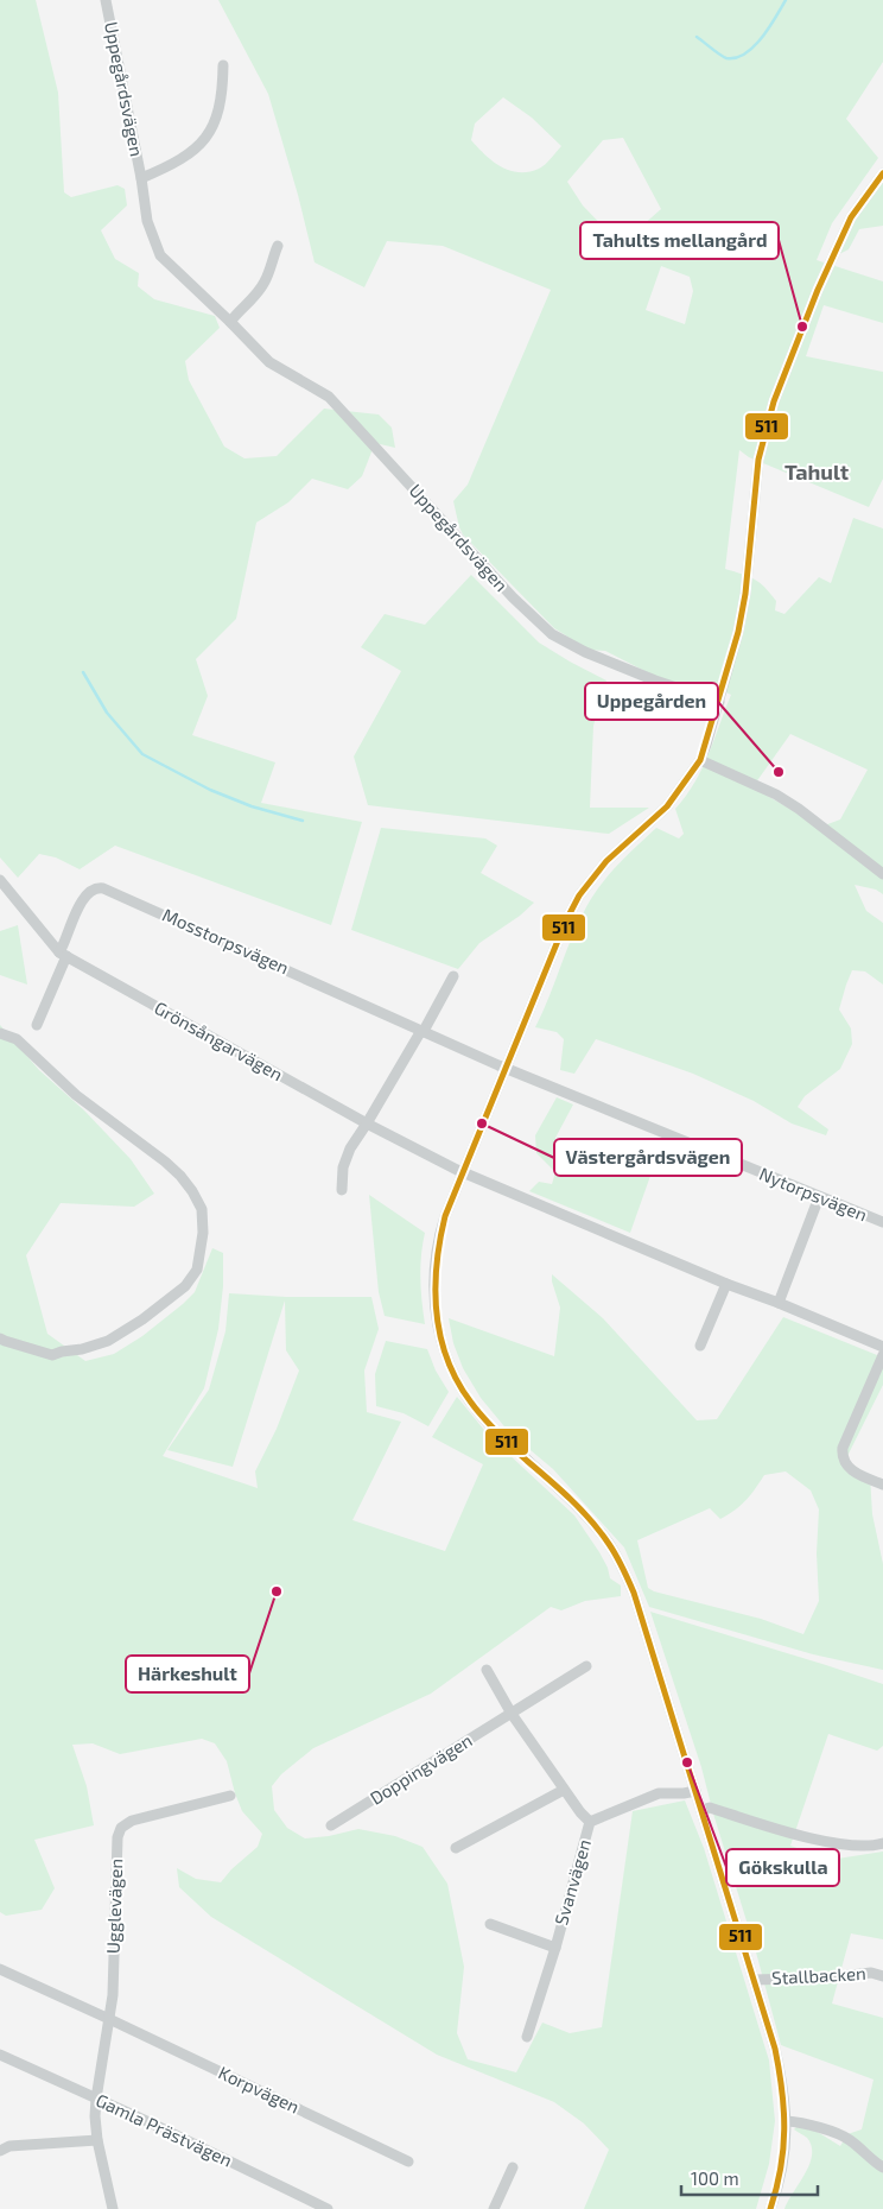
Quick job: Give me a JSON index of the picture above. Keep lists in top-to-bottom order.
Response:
{
  "streets": {
    "street": [
      "Uppegårdsvägen",
      "Mosstorpsvägen",
      "Grönsångarvägen",
      "Nytorpsvägen",
      "Doppingvägen",
      "Svanvägen",
      "Ugglevägen",
      "Stallbacken",
      "Korpvägen",
      "Gamla Prästvägen"
    ]
  },
  "crossings": [
    ["Mosstorpsvägen", "Grönsångarvägen"],
    ["Mosstorpsvägen", "Nytorpsvägen"],
    ["Ugglevägen", "Korpvägen"],
    ["Ugglevägen", "Gamla Prästvägen"]
  ],
  "districts": ["Tahult"],
  "places": [
    "Tahults mellangård",
    "Uppegården",
    "Västergårdsvägen",
    "Härkeshult",
    "Gökskulla"
  ],
  "lines": ["transit line 511"],
  "scale_bar": "100 m"
}
